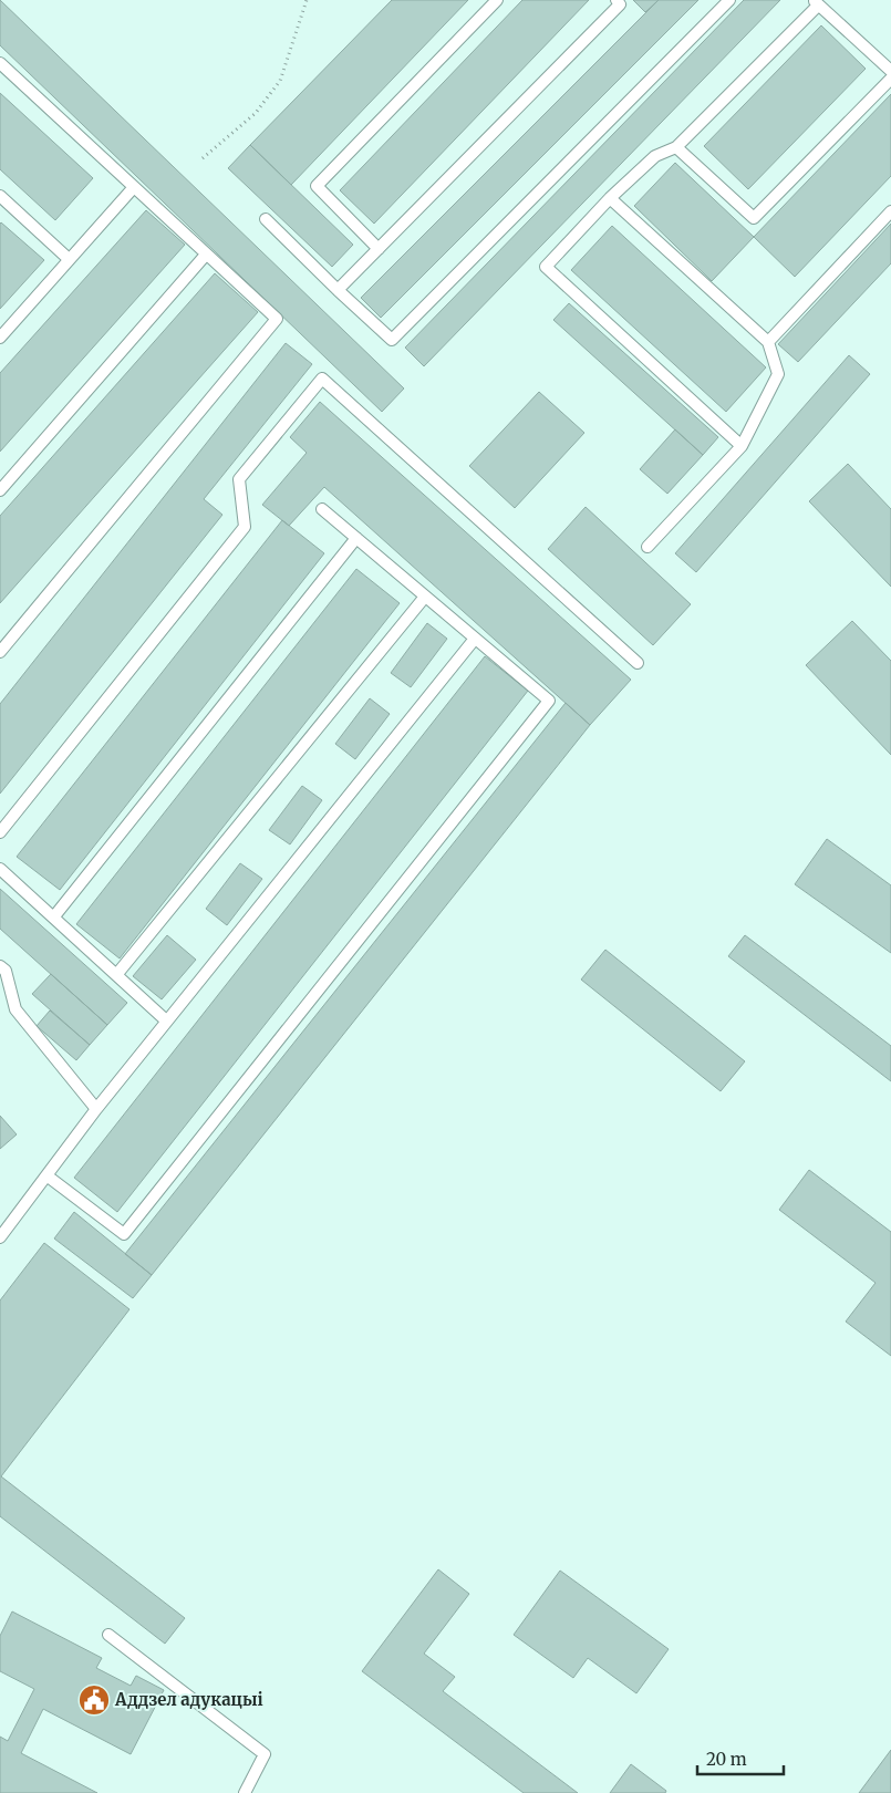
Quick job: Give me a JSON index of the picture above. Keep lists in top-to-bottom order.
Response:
{
  "places": {
    "public building": ["Аддзел адукацыі"]
  },
  "scale_bar": "20 m"
}
